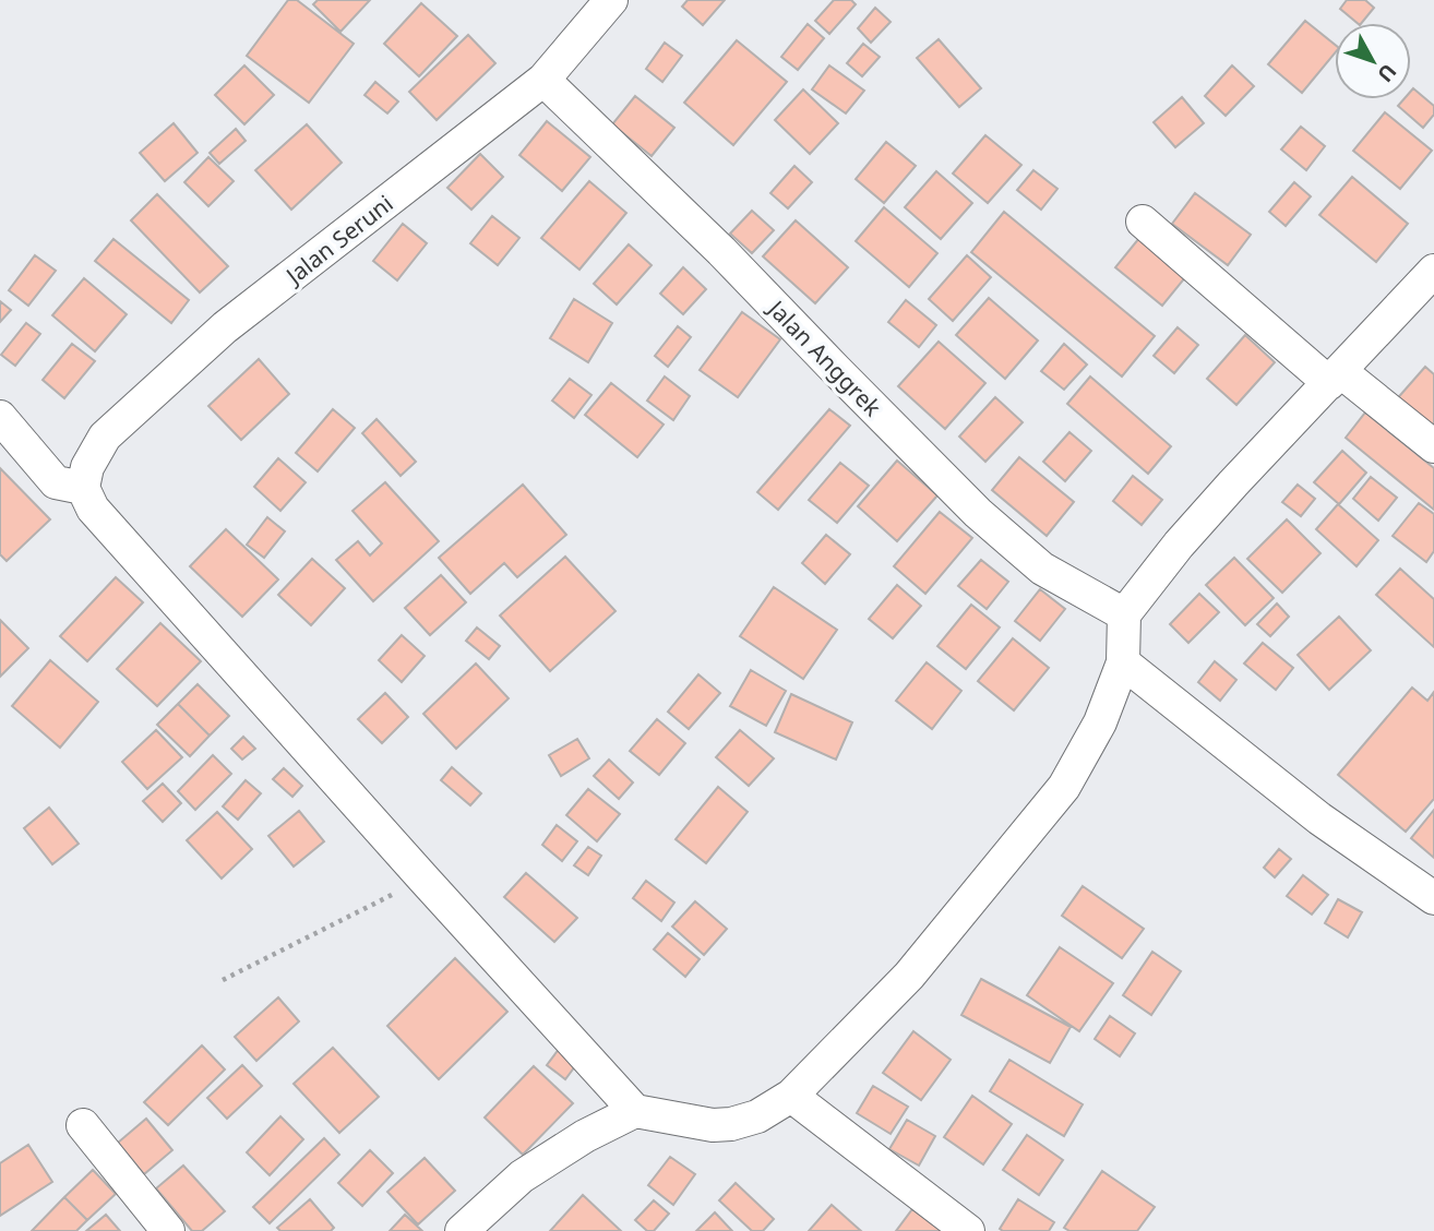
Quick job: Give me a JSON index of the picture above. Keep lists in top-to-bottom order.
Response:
{
  "streets": {
    "street": ["Jalan Seruni", "Jalan Anggrek"]
  },
  "crossings": [
    ["Jalan Seruni", "Jalan Anggrek"]
  ],
  "north": "bottom right"
}
